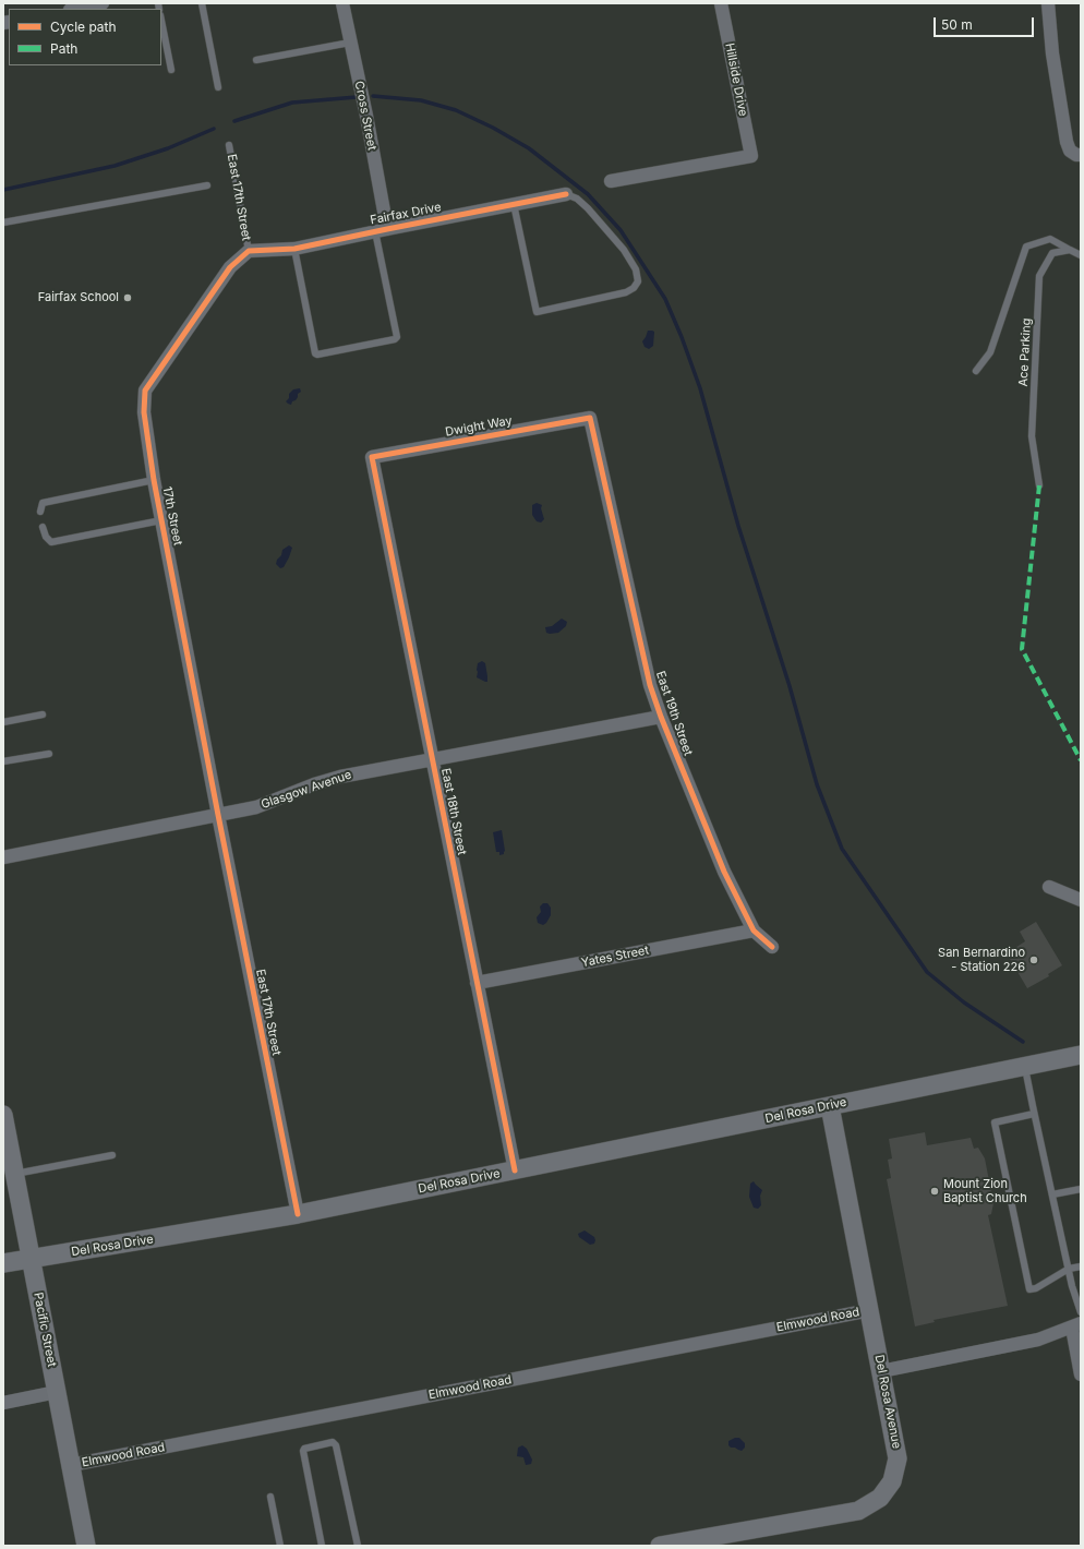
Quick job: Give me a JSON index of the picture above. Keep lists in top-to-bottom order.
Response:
{
  "streets": {
    "main road": ["Del Rosa Drive", "Pacific Street", "Del Rosa Avenue"],
    "street": [
      "Hillside Drive",
      "Cross Street",
      "East 17th Street",
      "Fairfax Drive",
      "Dwight Way",
      "17th Street",
      "East 19th Street",
      "Glasgow Avenue",
      "East 18th Street",
      "Yates Street",
      "Elmwood Road"
    ],
    "lane": ["Ace Parking"]
  },
  "crossings": [
    ["Cross Street", "Fairfax Drive"],
    ["East 17th Street", "Fairfax Drive"],
    ["East 17th Street", "17th Street"],
    ["East 17th Street", "Glasgow Avenue"],
    ["East 17th Street", "Del Rosa Drive"],
    ["Fairfax Drive", "17th Street"],
    ["Dwight Way", "East 19th Street"],
    ["Dwight Way", "East 18th Street"],
    ["17th Street", "Glasgow Avenue"],
    ["East 19th Street", "Glasgow Avenue"],
    ["East 19th Street", "Yates Street"],
    ["Glasgow Avenue", "East 18th Street"],
    ["East 18th Street", "Yates Street"],
    ["East 18th Street", "Del Rosa Drive"],
    ["Del Rosa Drive", "Pacific Street"],
    ["Del Rosa Drive", "Del Rosa Avenue"],
    ["Elmwood Road", "Pacific Street"],
    ["Elmwood Road", "Del Rosa Avenue"]
  ],
  "places": ["Fairfax School", "San Bernardino - Station 226", "Mount Zion Baptist Church"],
  "legend": ["Cycle path", "Path"],
  "scale_bar": "50 m"
}
